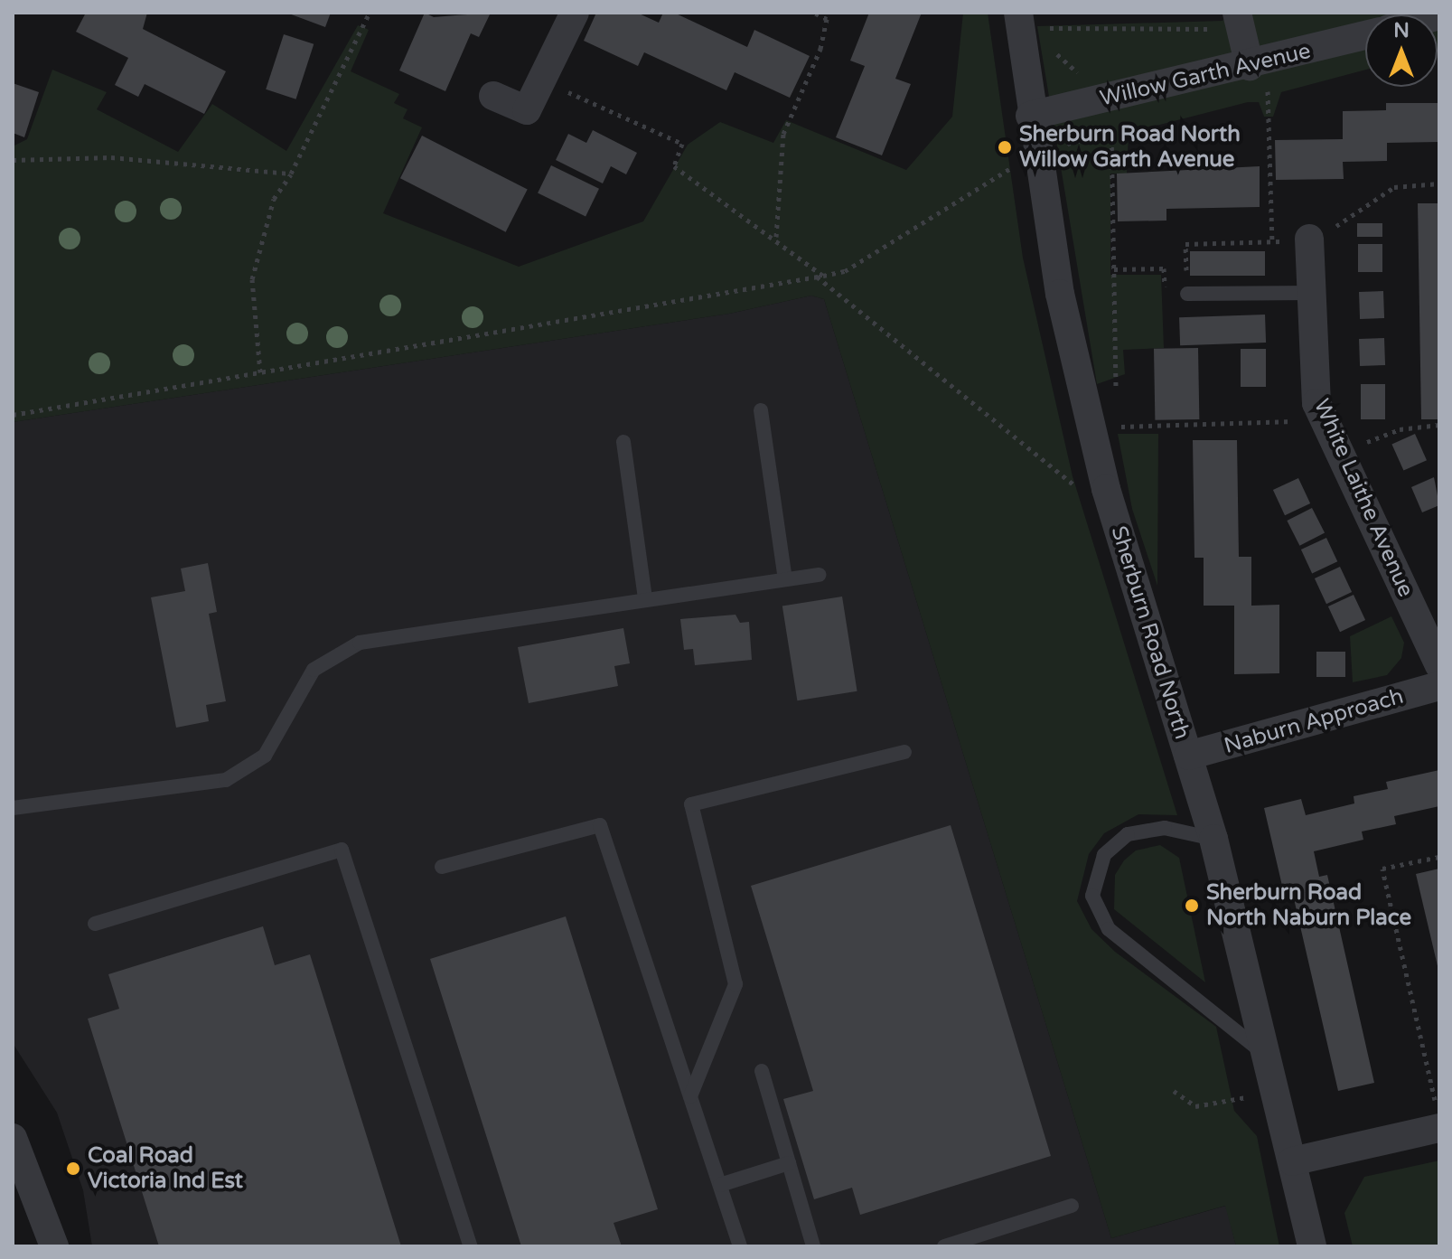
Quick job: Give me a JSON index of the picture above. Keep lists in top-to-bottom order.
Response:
{
  "streets": {
    "street": [
      "Willow Garth Avenue",
      "White Laithe Avenue",
      "Sherburn Road North",
      "Naburn Approach"
    ]
  },
  "crossings": [
    ["Willow Garth Avenue", "Sherburn Road North"],
    ["Sherburn Road North", "Naburn Approach"]
  ],
  "places": ["Sherburn Road North Willow Garth Avenue", "Sherburn Road North Naburn Place", "Coal Road Victoria Ind Est"],
  "north": "top"
}
